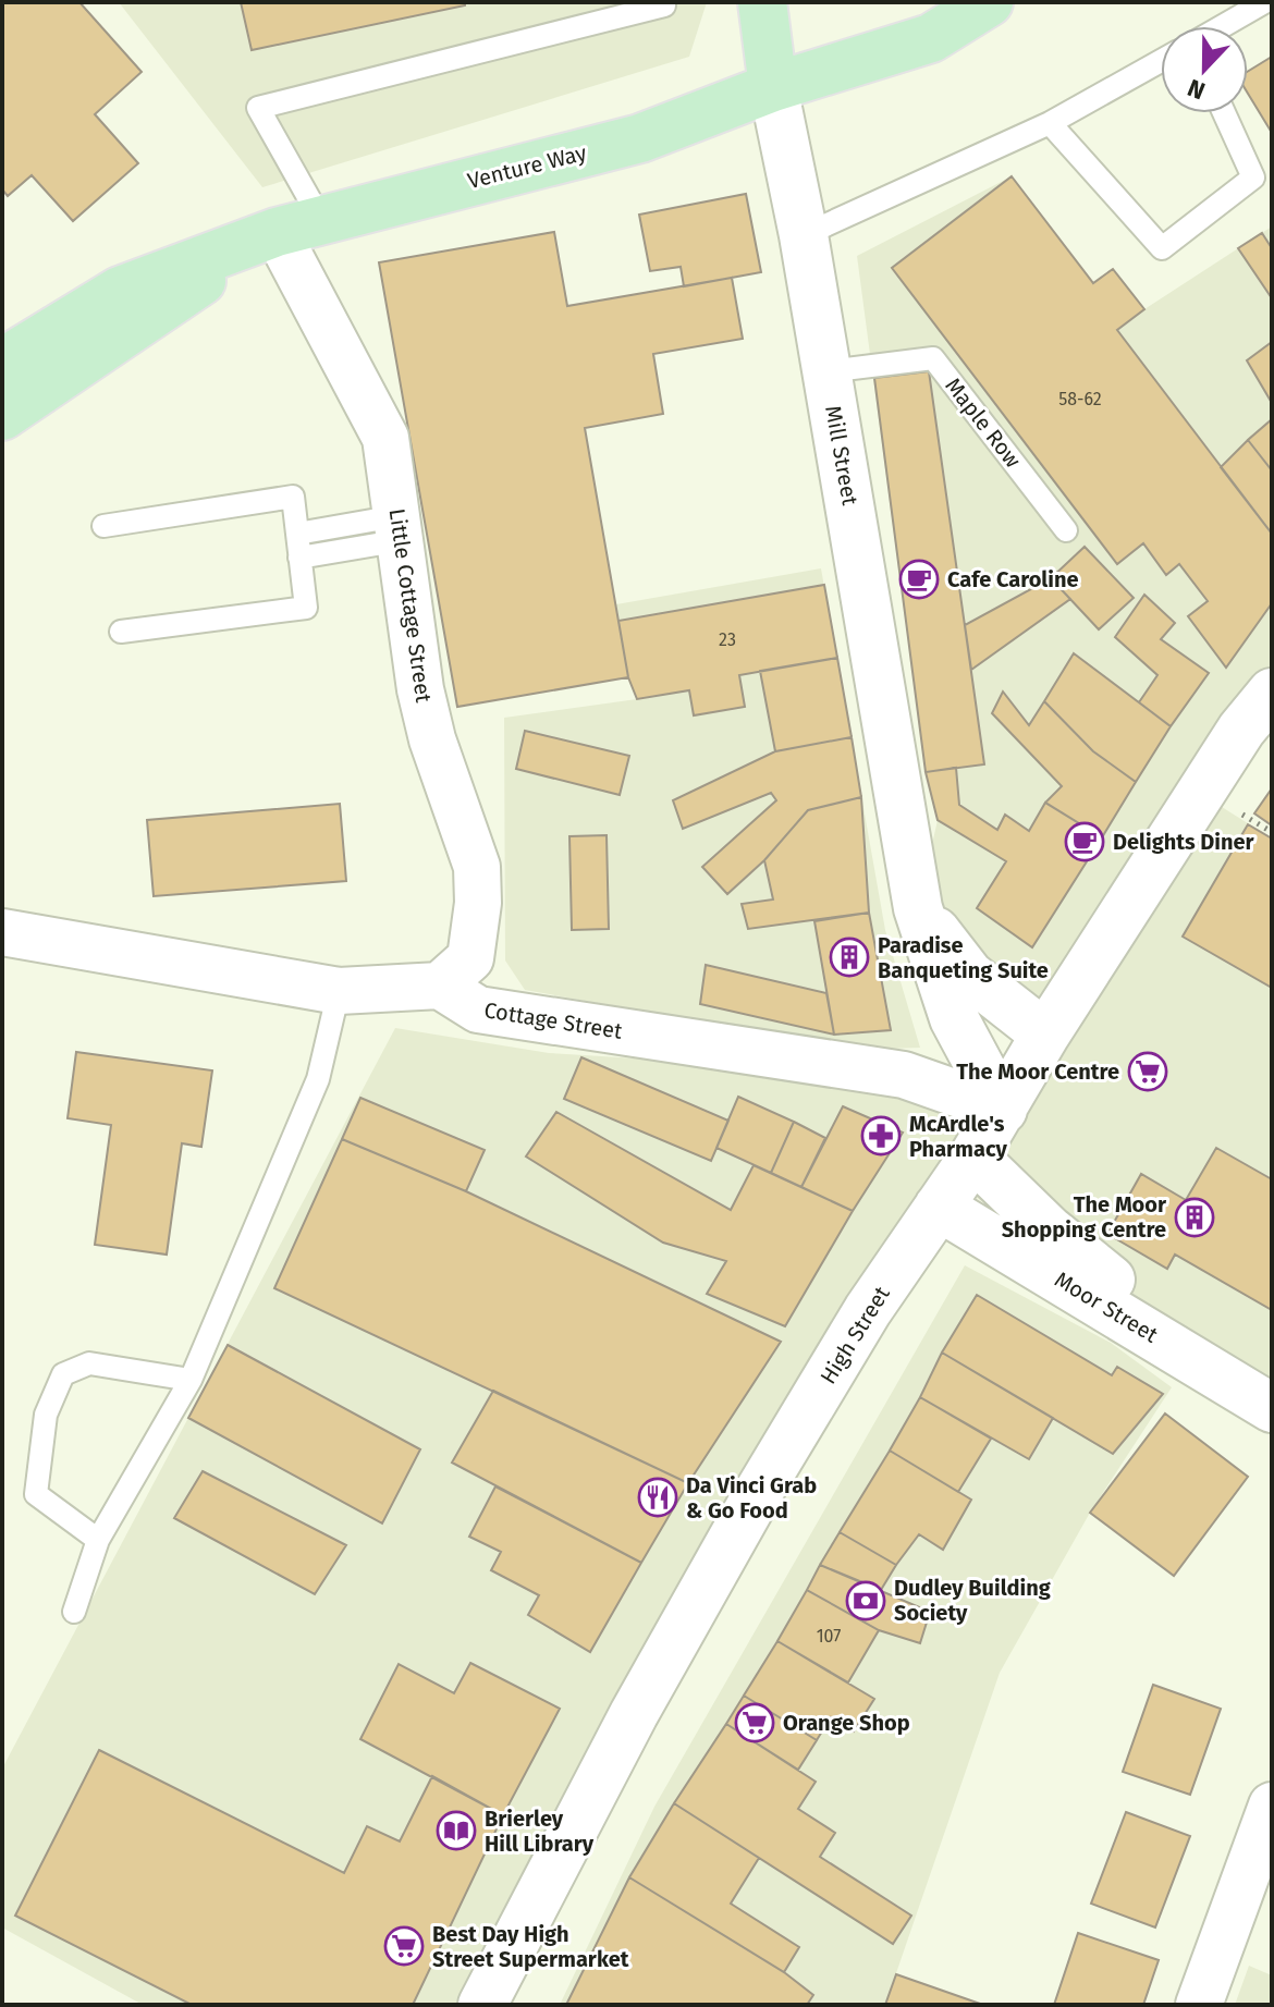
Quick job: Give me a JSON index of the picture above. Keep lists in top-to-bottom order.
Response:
{
  "streets": {
    "main road": ["Venture Way", "Mill Street"],
    "street": [
      "Little Cottage Street",
      "Cottage Street",
      "Moor Street",
      "High Street"
    ],
    "lane": ["Maple Row"]
  },
  "crossings": [
    ["Venture Way", "Mill Street"],
    ["Venture Way", "Little Cottage Street"],
    ["Maple Row", "Mill Street"],
    ["Mill Street", "Cottage Street"],
    ["Mill Street", "High Street"],
    ["Little Cottage Street", "Cottage Street"],
    ["Cottage Street", "High Street"],
    ["Moor Street", "High Street"]
  ],
  "places": {
    "cafe": ["Cafe Caroline", "Delights Diner"],
    "building": ["Paradise Banqueting Suite", "The Moor Shopping Centre"],
    "supermarket": ["The Moor Centre", "Orange Shop", "Best Day High Street Supermarket"],
    "pharmacy": ["McArdle's Pharmacy"],
    "restaurant": ["Da Vinci Grab & Go Food"],
    "bank": ["Dudley Building Society"],
    "library": ["Brierley Hill Library"]
  },
  "house_numbers": ["58-62", "23", "107"],
  "north": "bottom"
}
